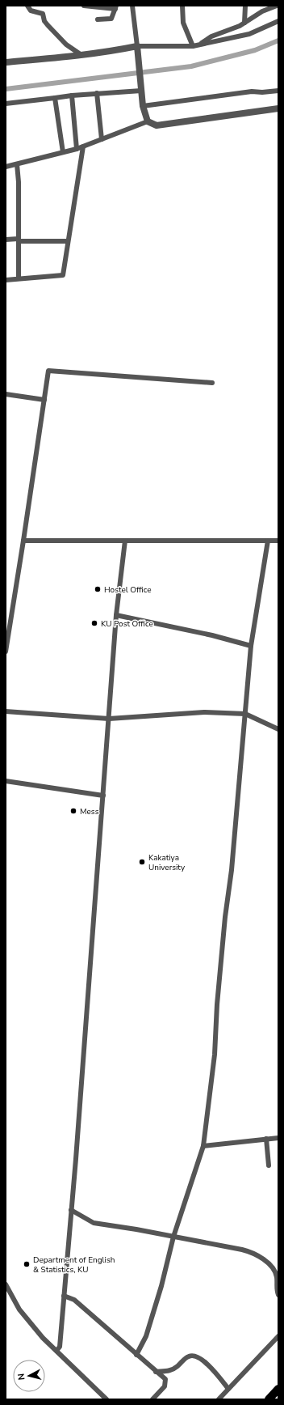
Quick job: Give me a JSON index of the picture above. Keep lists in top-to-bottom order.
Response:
{
  "places": [
    "Hostel Office",
    "KU Post Office",
    "Mess",
    "Kakatiya University",
    "Department of English & Statistics, KU"
  ],
  "north": "left"
}
